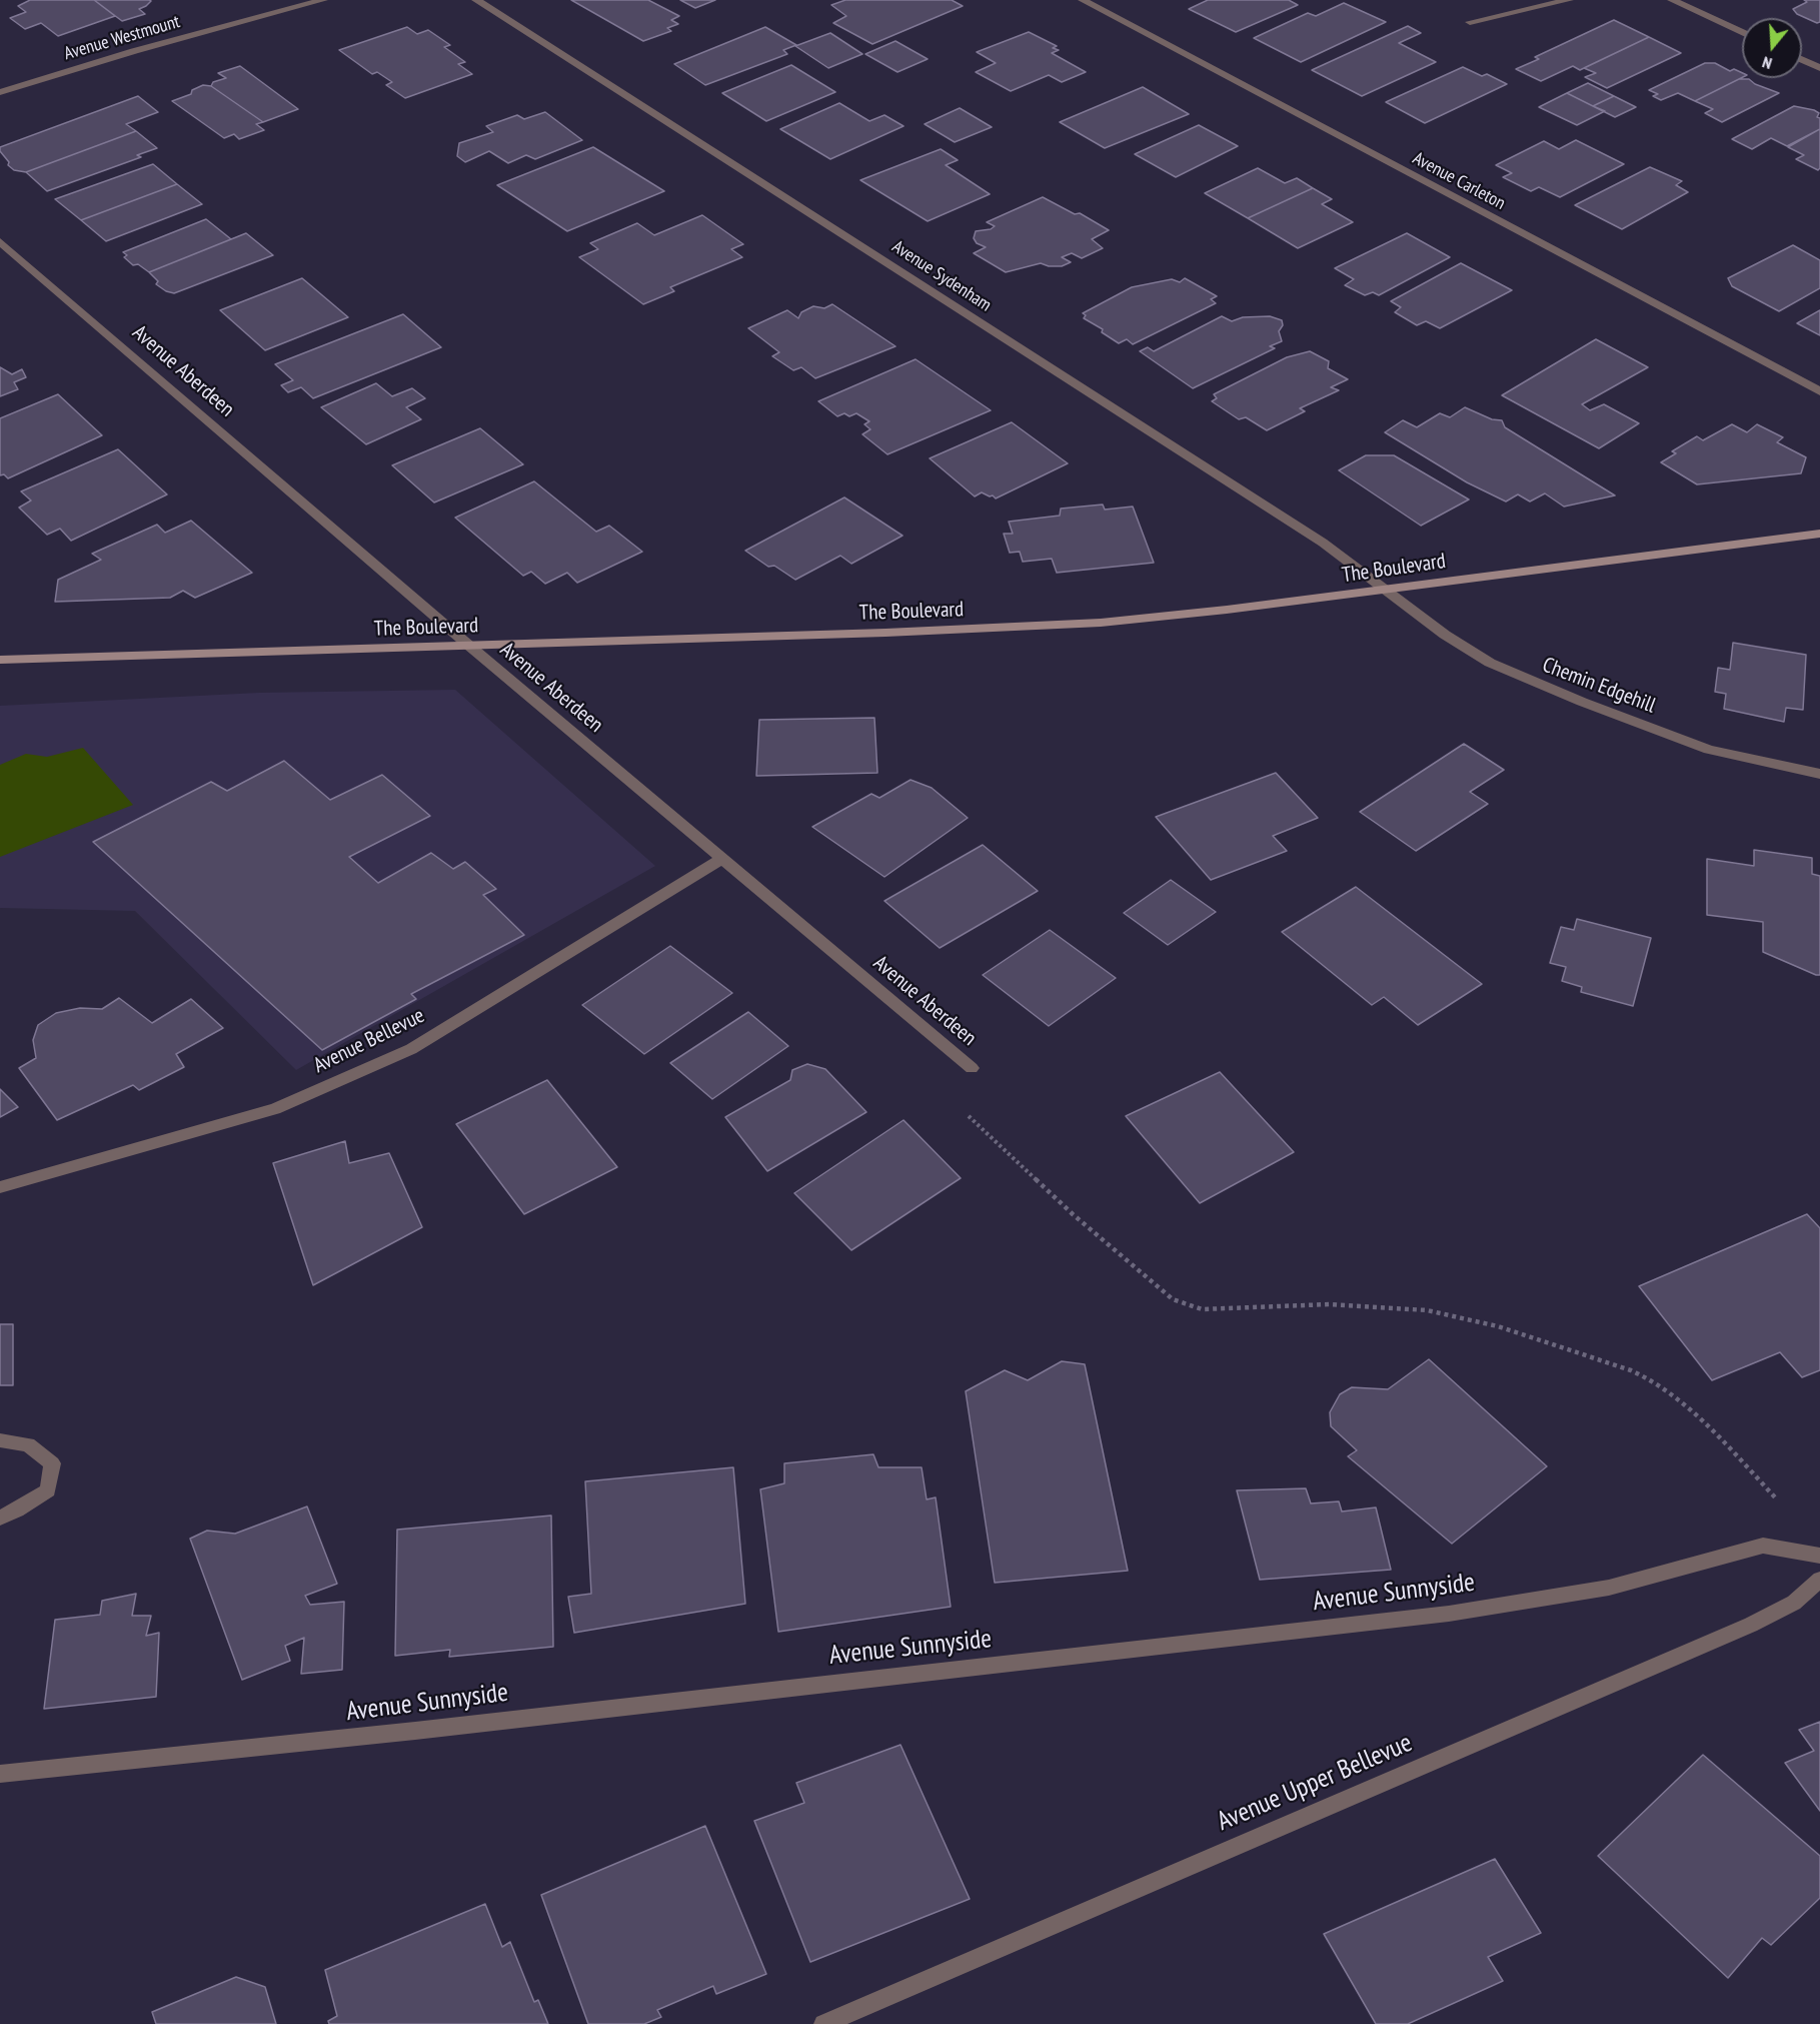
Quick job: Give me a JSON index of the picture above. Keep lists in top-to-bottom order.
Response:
{
  "streets": {
    "main road": ["The Boulevard"],
    "street": [
      "Avenue Westmount",
      "Avenue Carleton",
      "Avenue Sydenham",
      "Avenue Aberdeen",
      "Chemin Edgehill",
      "Avenue Bellevue",
      "Avenue Sunnyside",
      "Avenue Upper Bellevue"
    ]
  },
  "crossings": [
    ["Avenue Sydenham", "The Boulevard"],
    ["Avenue Sydenham", "Chemin Edgehill"],
    ["Avenue Aberdeen", "The Boulevard"],
    ["Avenue Aberdeen", "Avenue Bellevue"],
    ["The Boulevard", "Chemin Edgehill"]
  ],
  "north": "bottom"
}
